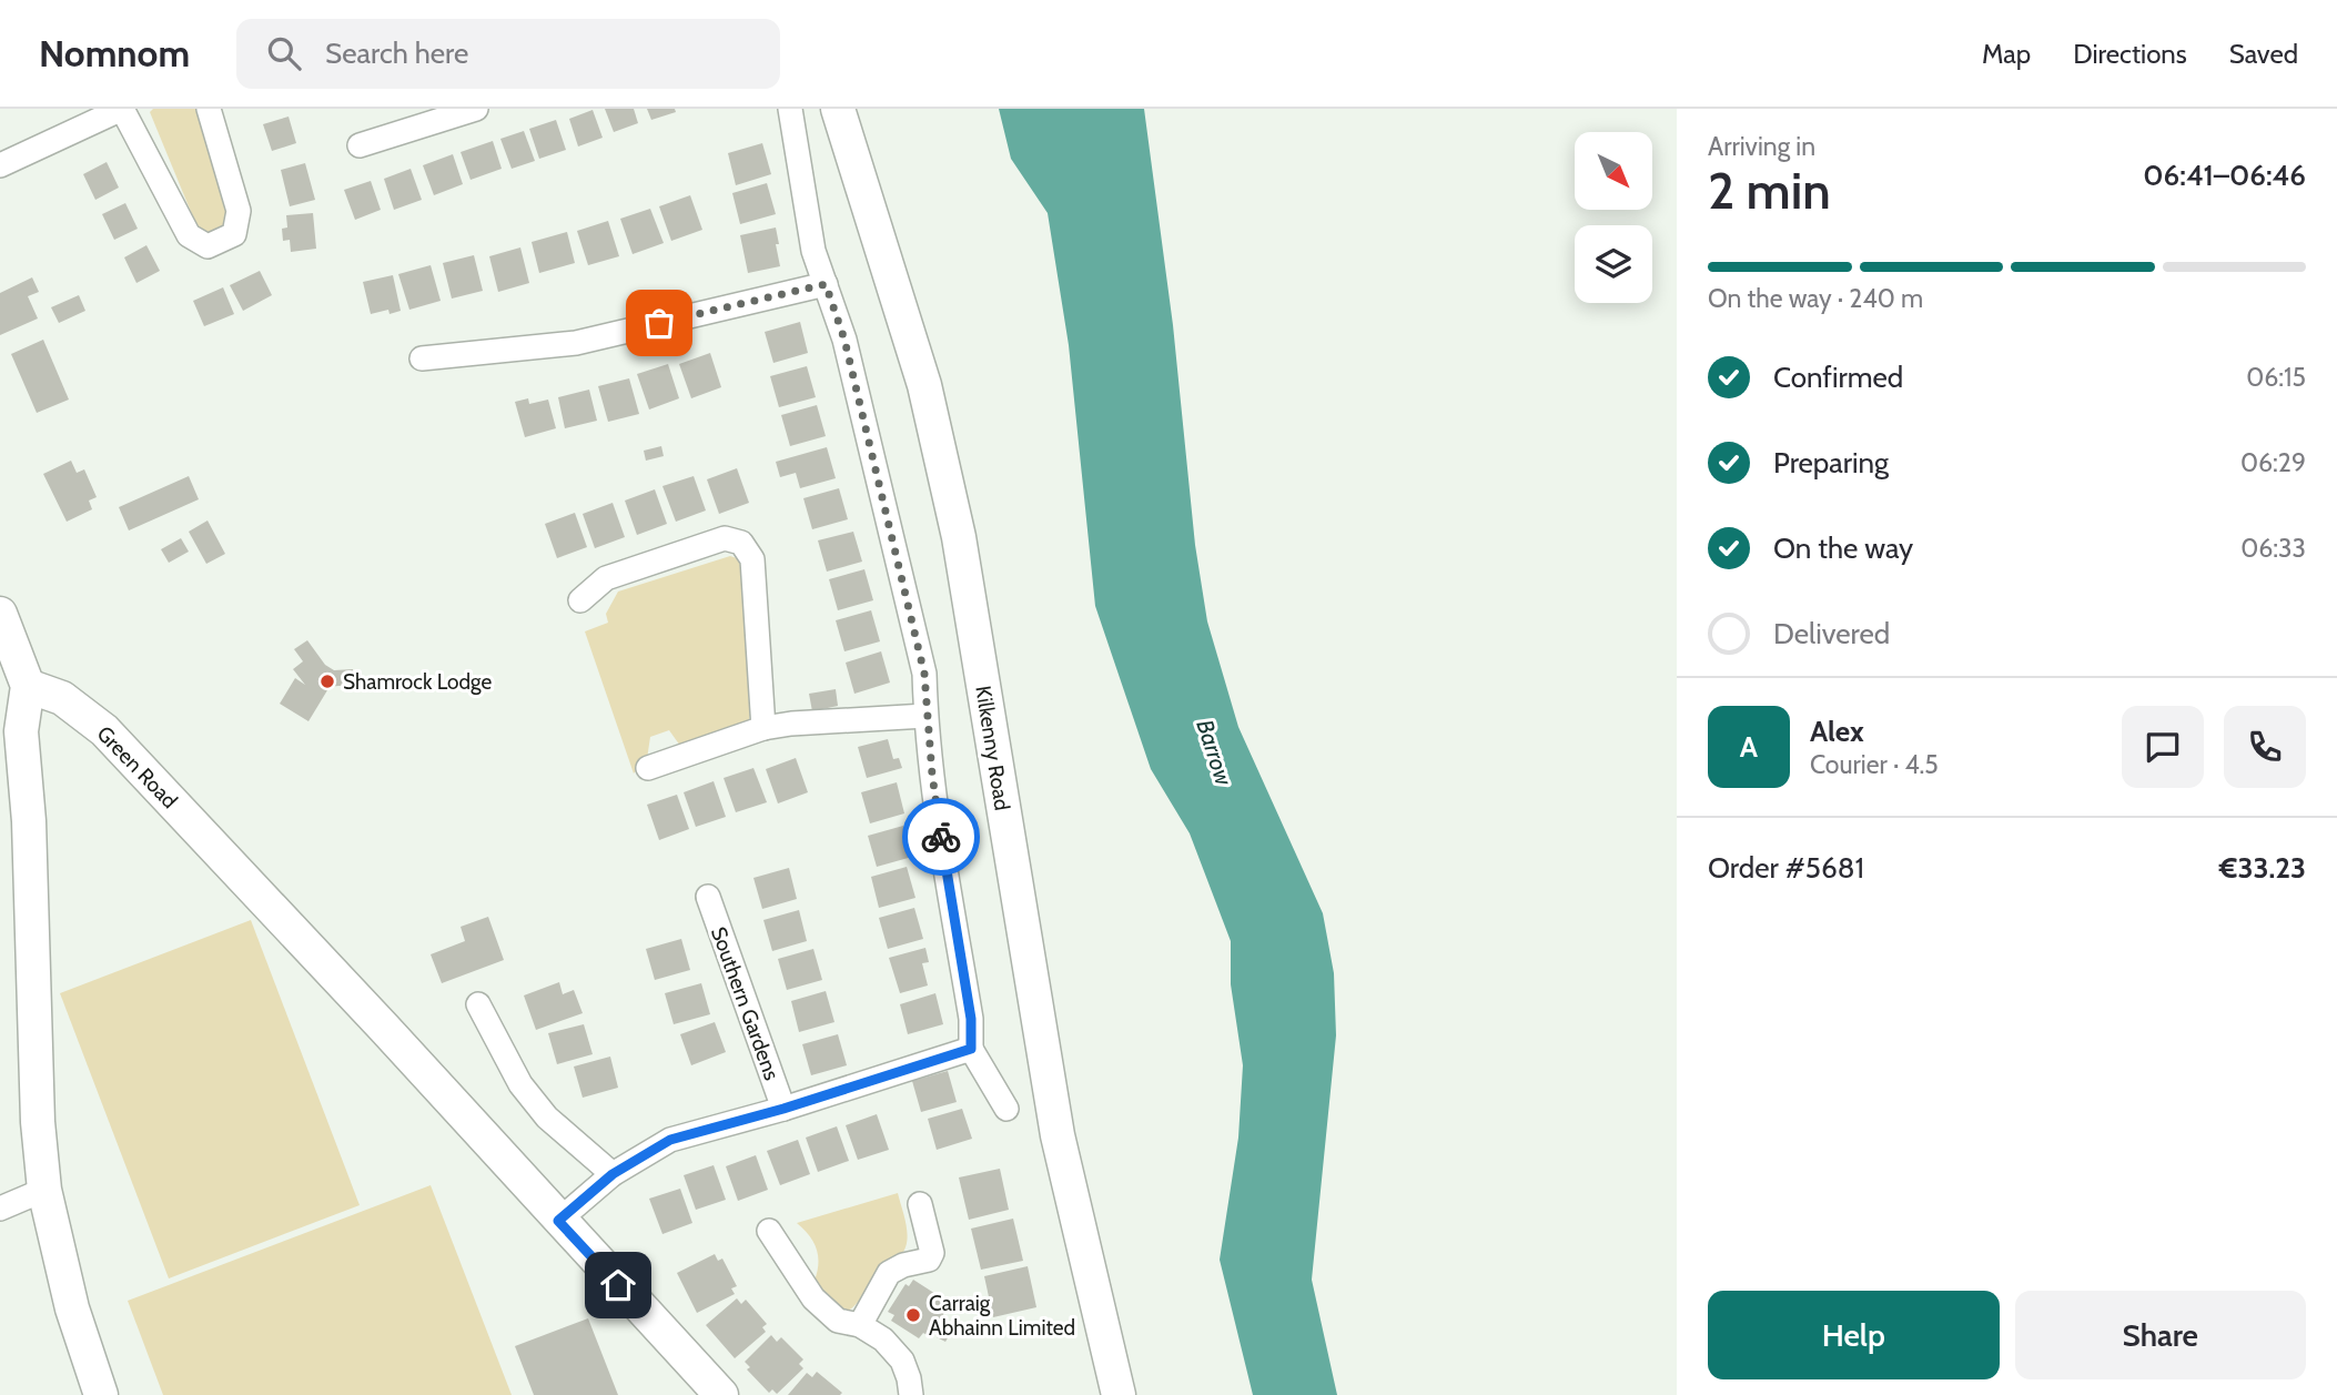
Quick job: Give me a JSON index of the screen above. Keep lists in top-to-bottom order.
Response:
{
  "streets": {
    "street": ["Kilkenny Road", "Green Road", "Southern Gardens"]
  },
  "crossings": [
    ["Green Road", "Southern Gardens"]
  ],
  "water": ["Barrow"],
  "places": ["Shamrock Lodge", "Carraig Abhainn Limited"],
  "north": "bottom right",
  "page": {
    "header": "Nomnom",
    "search": "Search here",
    "nav": ["Map", "Directions", "Saved"],
    "heading": ["2 min", "Arriving in", "06:41–06:46"],
    "panel": [
      "Alex",
      "Courier · 4.5",
      "Order #5681",
      "€33.23"
    ],
    "bar": "On the way · 240 m",
    "list": [
      ["Confirmed", "06:15"],
      ["Preparing", "06:29"],
      ["On the way", "06:33"],
      "Delivered"
    ],
    "round": "A",
    "buttons": ["Help", "Share"]
  }
}
